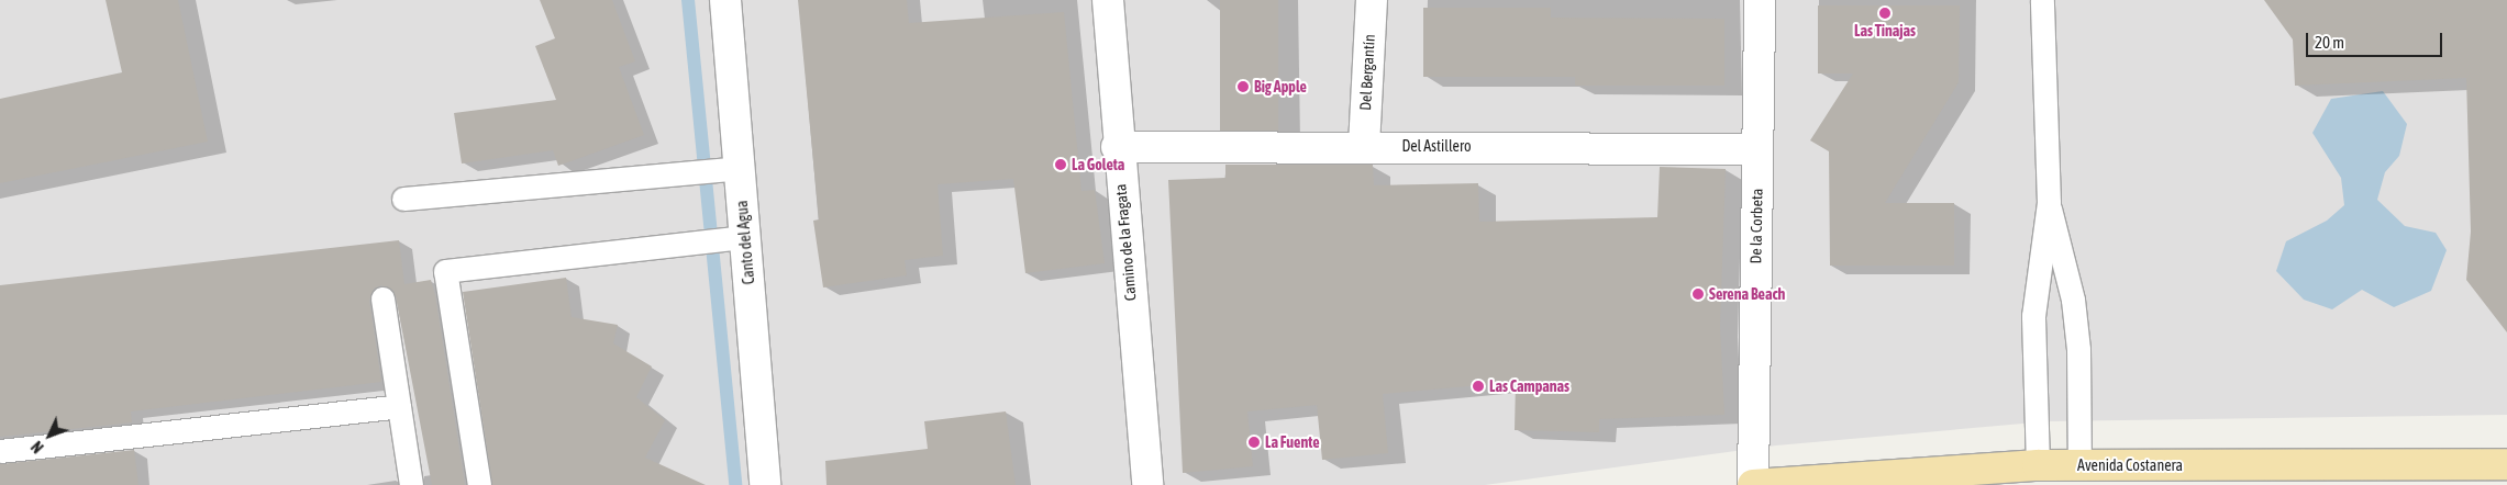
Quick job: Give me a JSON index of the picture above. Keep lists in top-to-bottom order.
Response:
{
  "streets": {
    "main road": ["Avenida Costanera"],
    "street": [
      "Del Bergantín",
      "Del Astillero",
      "De la Corbeta",
      "Canto del Agua",
      "Camino de la Fragata"
    ]
  },
  "crossings": [
    ["Del Bergantín", "Del Astillero"],
    ["Del Astillero", "De la Corbeta"],
    ["Del Astillero", "Camino de la Fragata"],
    ["De la Corbeta", "Avenida Costanera"]
  ],
  "places": [
    "Las Tinajas",
    "Big Apple",
    "La Goleta",
    "Serena Beach",
    "Las Campanas",
    "La Fuente"
  ],
  "scale_bar": "20 m",
  "north": "bottom left"
}
